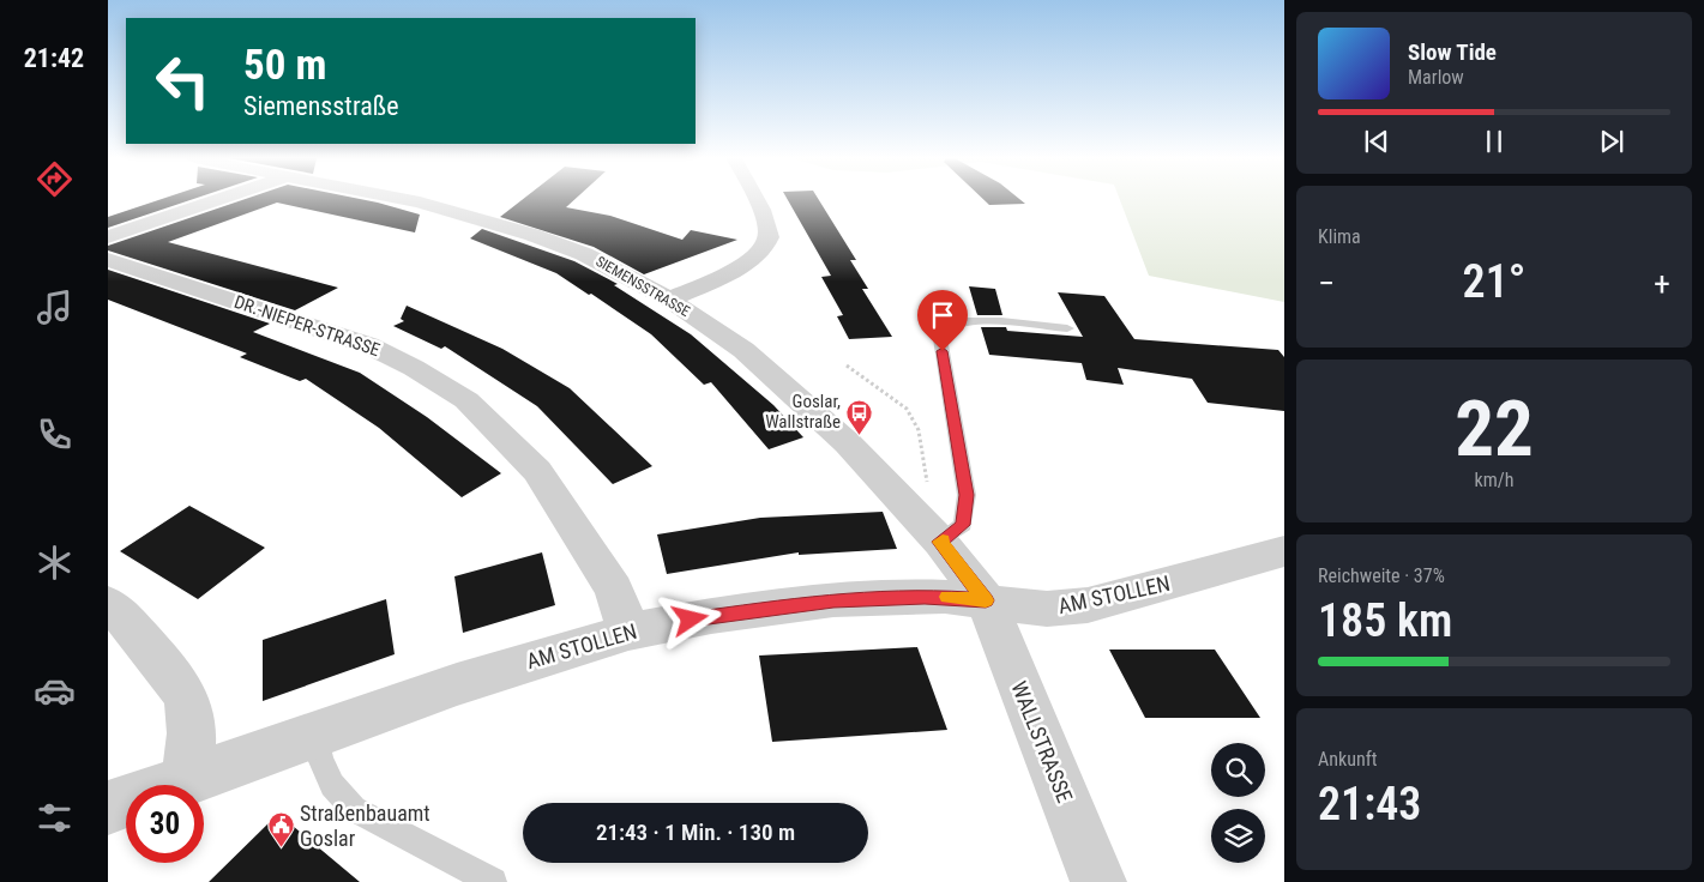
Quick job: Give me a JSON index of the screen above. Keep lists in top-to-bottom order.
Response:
{
  "streets": {
    "street": [
      "SIEMENSSTRASSE",
      "DR.-NIEPER-STRASSE",
      "AM STOLLEN",
      "WALLSTRASSE"
    ]
  },
  "crossings": [
    ["SIEMENSSTRASSE", "AM STOLLEN"],
    ["SIEMENSSTRASSE", "WALLSTRASSE"],
    ["DR.-NIEPER-STRASSE", "AM STOLLEN"],
    ["AM STOLLEN", "WALLSTRASSE"]
  ],
  "places": {
    "bus stop": ["Goslar, Wallstraße"],
    "public building": ["Straßenbauamt Goslar"]
  },
  "page": {
    "tabs": "21:42",
    "turn": ["50 m", "Siemensstraße"],
    "song": ["Slow Tide", "Marlow"],
    "tile": [
      "Klima",
      ["22", "km/h"],
      ["Reichweite · 37%", "185 km"],
      ["Ankunft", "21:43"]
    ],
    "heat": ["−", "21°", "+"],
    "limit": "30",
    "trip": "21:43 · 1 Min. · 130 m"
  }
}
